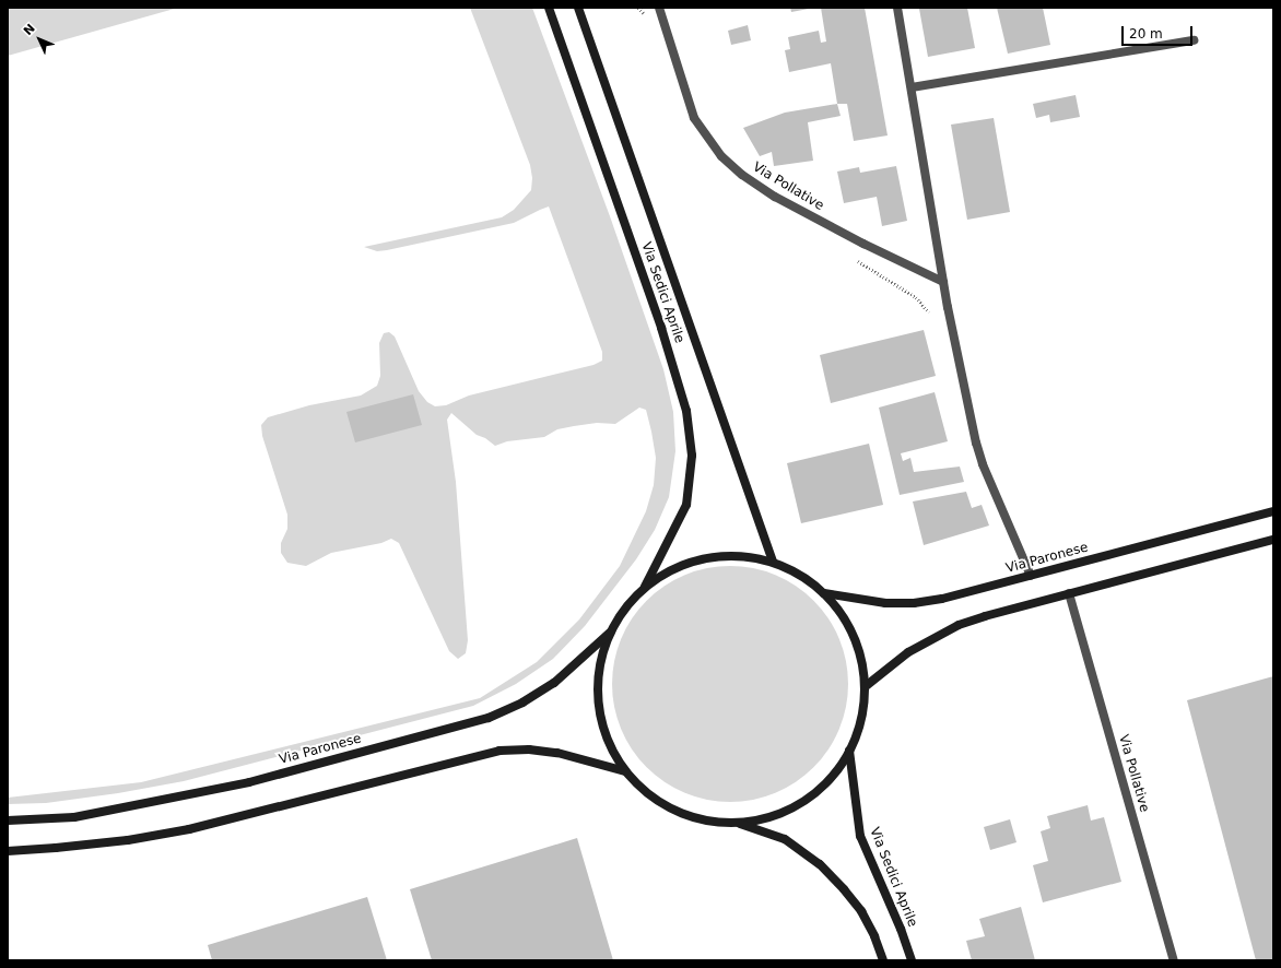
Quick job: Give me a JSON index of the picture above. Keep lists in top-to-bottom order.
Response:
{
  "streets": {
    "main road": ["Via Sedici Aprile", "Via Paronese"],
    "street": ["Via Pollative"]
  },
  "crossings": [
    ["Via Sedici Aprile", "Via Paronese"]
  ],
  "scale_bar": "20 m",
  "north": "top left"
}
